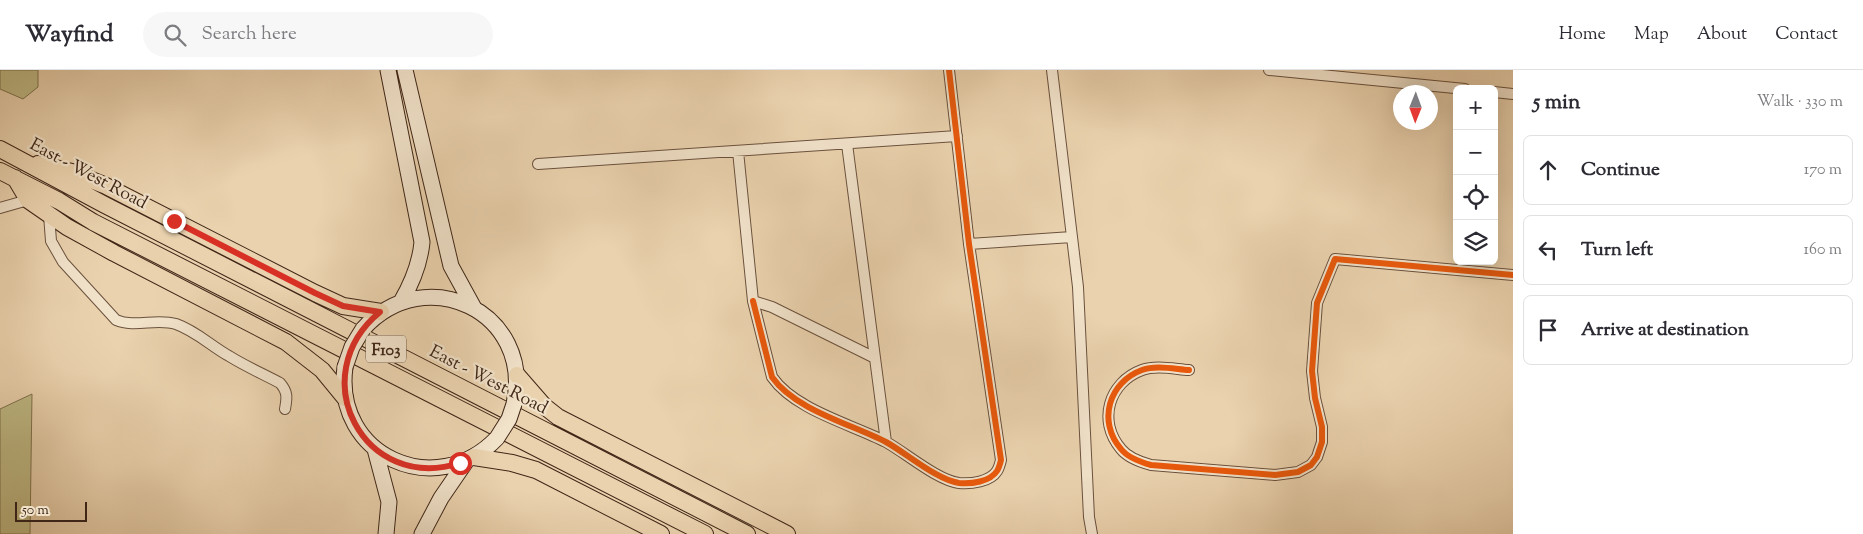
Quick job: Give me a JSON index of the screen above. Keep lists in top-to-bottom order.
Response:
{
  "streets": {
    "main road": ["East - West Road", "F103"]
  },
  "scale_bar": "50 m",
  "north": "bottom",
  "page": {
    "header": "Wayfind",
    "search": "Search here",
    "nav": [
      "Home",
      "Map",
      "About",
      "Contact"
    ],
    "heading": ["5 min", "Walk · 330 m"],
    "map_buttons": ["+", "−"],
    "list": [
      ["Continue", "170 m"],
      ["Turn left", "160 m"],
      "Arrive at destination"
    ],
    "scale": "50 m"
  }
}
